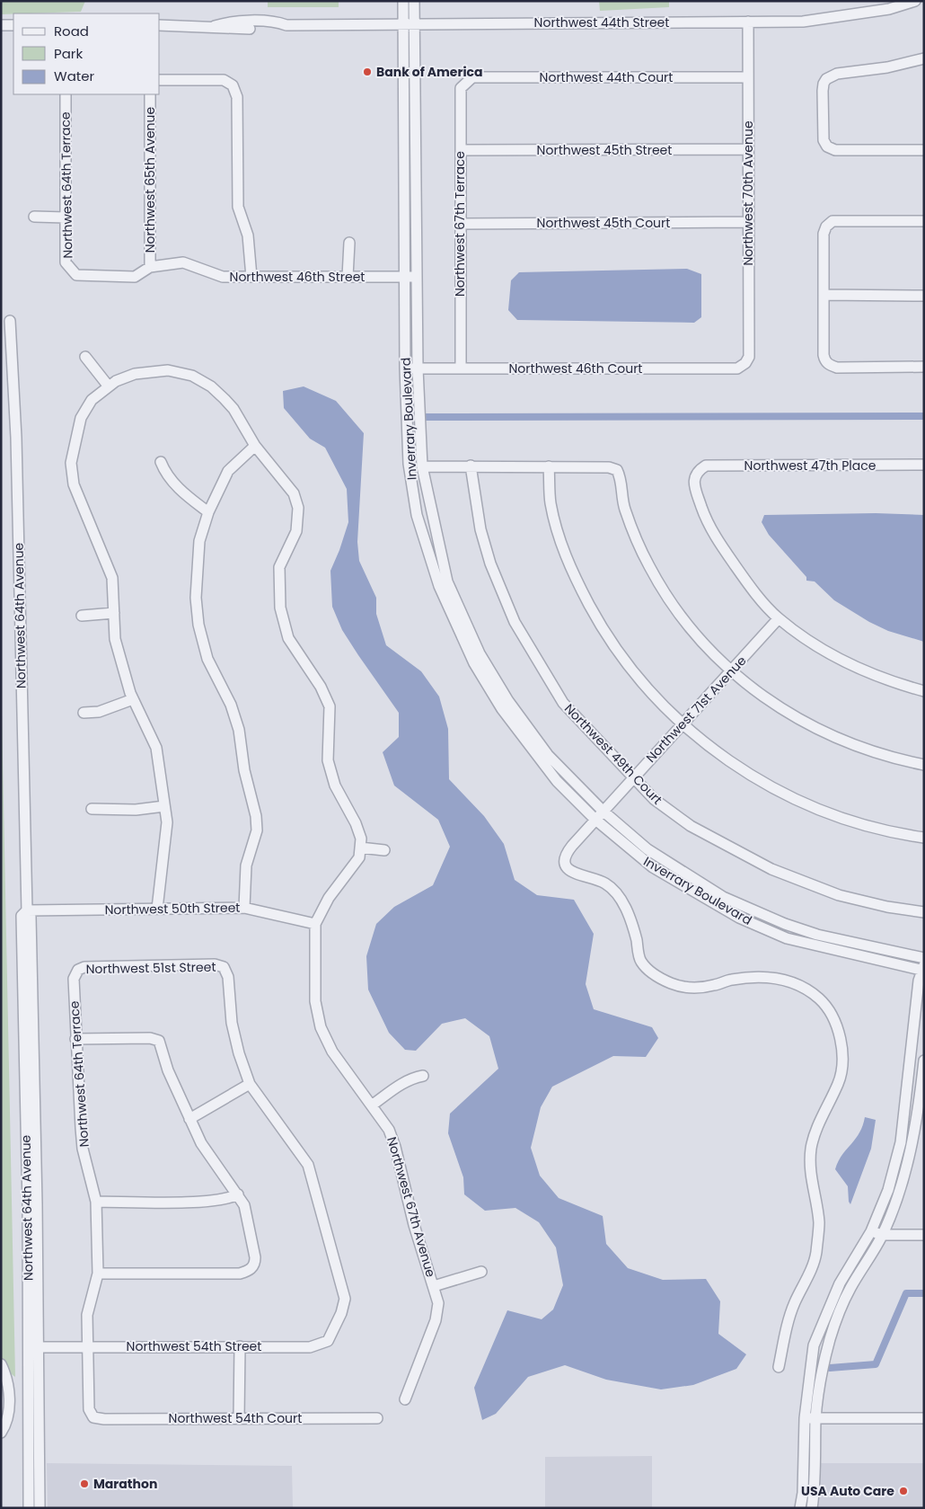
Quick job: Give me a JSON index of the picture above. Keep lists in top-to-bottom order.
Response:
{
  "streets": {
    "street": [
      "Northwest 44th Street",
      "Northwest 44th Court",
      "Northwest 45th Street",
      "Northwest 65th Avenue",
      "Northwest 64th Terrace",
      "Northwest 70th Avenue",
      "Northwest 45th Court",
      "Northwest 67th Terrace",
      "Northwest 46th Street",
      "Northwest 46th Court",
      "Inverrary Boulevard",
      "Northwest 47th Place",
      "Northwest 64th Avenue",
      "Northwest 71st Avenue",
      "Northwest 49th Court",
      "Northwest 50th Street",
      "Northwest 51st Street",
      "Northwest 67th Avenue",
      "Northwest 54th Street",
      "Northwest 54th Court"
    ]
  },
  "crossings": [
    ["Northwest 44th Street", "Northwest 70th Avenue"],
    ["Northwest 44th Street", "Inverrary Boulevard"],
    ["Northwest 44th Court", "Northwest 70th Avenue"],
    ["Northwest 44th Court", "Northwest 67th Terrace"],
    ["Northwest 45th Street", "Northwest 70th Avenue"],
    ["Northwest 45th Street", "Northwest 67th Terrace"],
    ["Northwest 65th Avenue", "Northwest 46th Street"],
    ["Northwest 64th Terrace", "Northwest 46th Street"],
    ["Northwest 64th Terrace", "Northwest 51st Street"],
    ["Northwest 64th Terrace", "Northwest 54th Street"],
    ["Northwest 64th Terrace", "Northwest 54th Court"],
    ["Northwest 70th Avenue", "Northwest 45th Court"],
    ["Northwest 70th Avenue", "Northwest 46th Court"],
    ["Northwest 45th Court", "Northwest 67th Terrace"],
    ["Northwest 67th Terrace", "Northwest 46th Court"],
    ["Northwest 46th Street", "Inverrary Boulevard"],
    ["Northwest 46th Court", "Inverrary Boulevard"],
    ["Inverrary Boulevard", "Northwest 71st Avenue"],
    ["Northwest 47th Place", "Northwest 71st Avenue"],
    ["Northwest 64th Avenue", "Northwest 50th Street"],
    ["Northwest 64th Avenue", "Northwest 54th Street"],
    ["Northwest 71st Avenue", "Northwest 49th Court"],
    ["Northwest 50th Street", "Northwest 67th Avenue"],
    ["Northwest 51st Street", "Northwest 54th Street"]
  ],
  "places": ["Bank of America", "Marathon", "USA Auto Care"],
  "legend": ["Road", "Park", "Water"]
}
